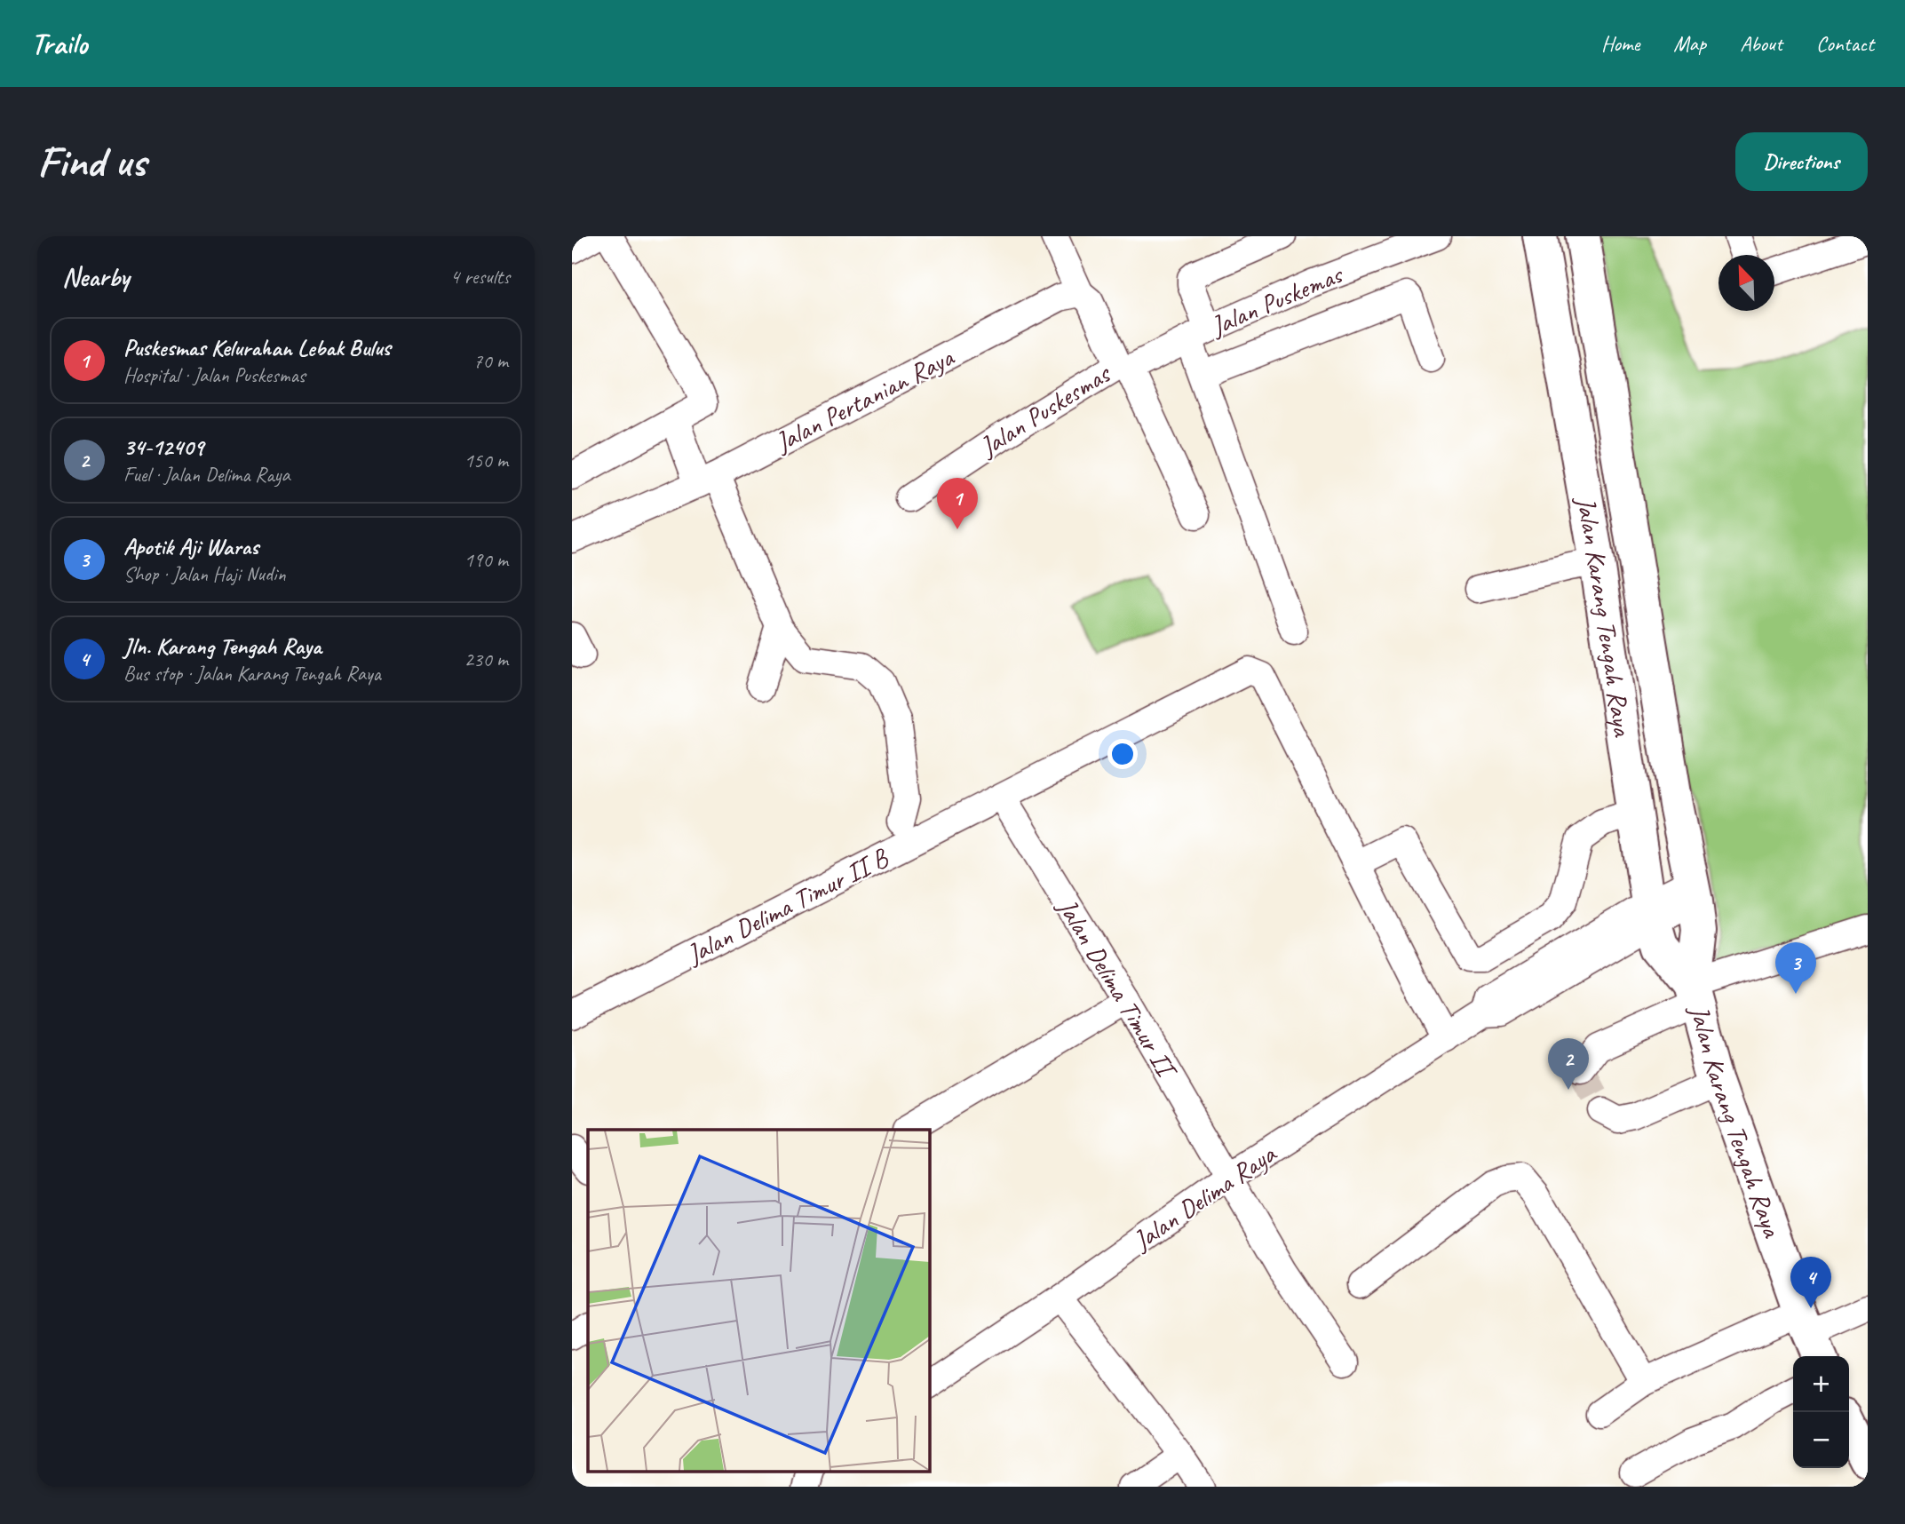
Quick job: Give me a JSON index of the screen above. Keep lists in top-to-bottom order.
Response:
{
  "streets": {
    "main road": ["Jalan Karang Tengah Raya"],
    "street": [
      "Jalan Puskemas",
      "Jalan Pertanian Raya",
      "Jalan Puskesmas",
      "Jalan Delima Timur II B",
      "Jalan Delima Timur II",
      "Jalan Delima Raya"
    ]
  },
  "crossings": [
    ["Jalan Puskemas", "Jalan Puskesmas"],
    ["Jalan Karang Tengah Raya", "Jalan Delima Raya"],
    ["Jalan Delima Timur II B", "Jalan Delima Timur II"],
    ["Jalan Delima Timur II B", "Jalan Delima Raya"],
    ["Jalan Delima Timur II", "Jalan Delima Raya"]
  ],
  "north": "top left",
  "page": {
    "header": "Trailo",
    "nav": [
      "Home",
      "Map",
      "About",
      "Contact"
    ],
    "buttons": "Directions",
    "title": "Find us",
    "heading": ["Nearby", "4 results"],
    "list": [
      {
        "mark": "1",
        "name": "Puskesmas Kelurahan Lebak Bulus",
        "note": "Hospital · Jalan Puskesmas",
        "value": "70 m"
      },
      {
        "mark": "2",
        "name": "34-12409",
        "note": "Fuel · Jalan Delima Raya",
        "value": "150 m"
      },
      {
        "mark": "3",
        "name": "Apotik Aji Waras",
        "note": "Shop · Jalan Haji Nudin",
        "value": "190 m"
      },
      {
        "mark": "4",
        "name": "Jln. Karang Tengah Raya",
        "note": "Bus stop · Jalan Karang Tengah Raya",
        "value": "230 m"
      }
    ],
    "pins": [
      "1",
      "3",
      "2",
      "4"
    ],
    "map_buttons": ["+", "−"]
  }
}
